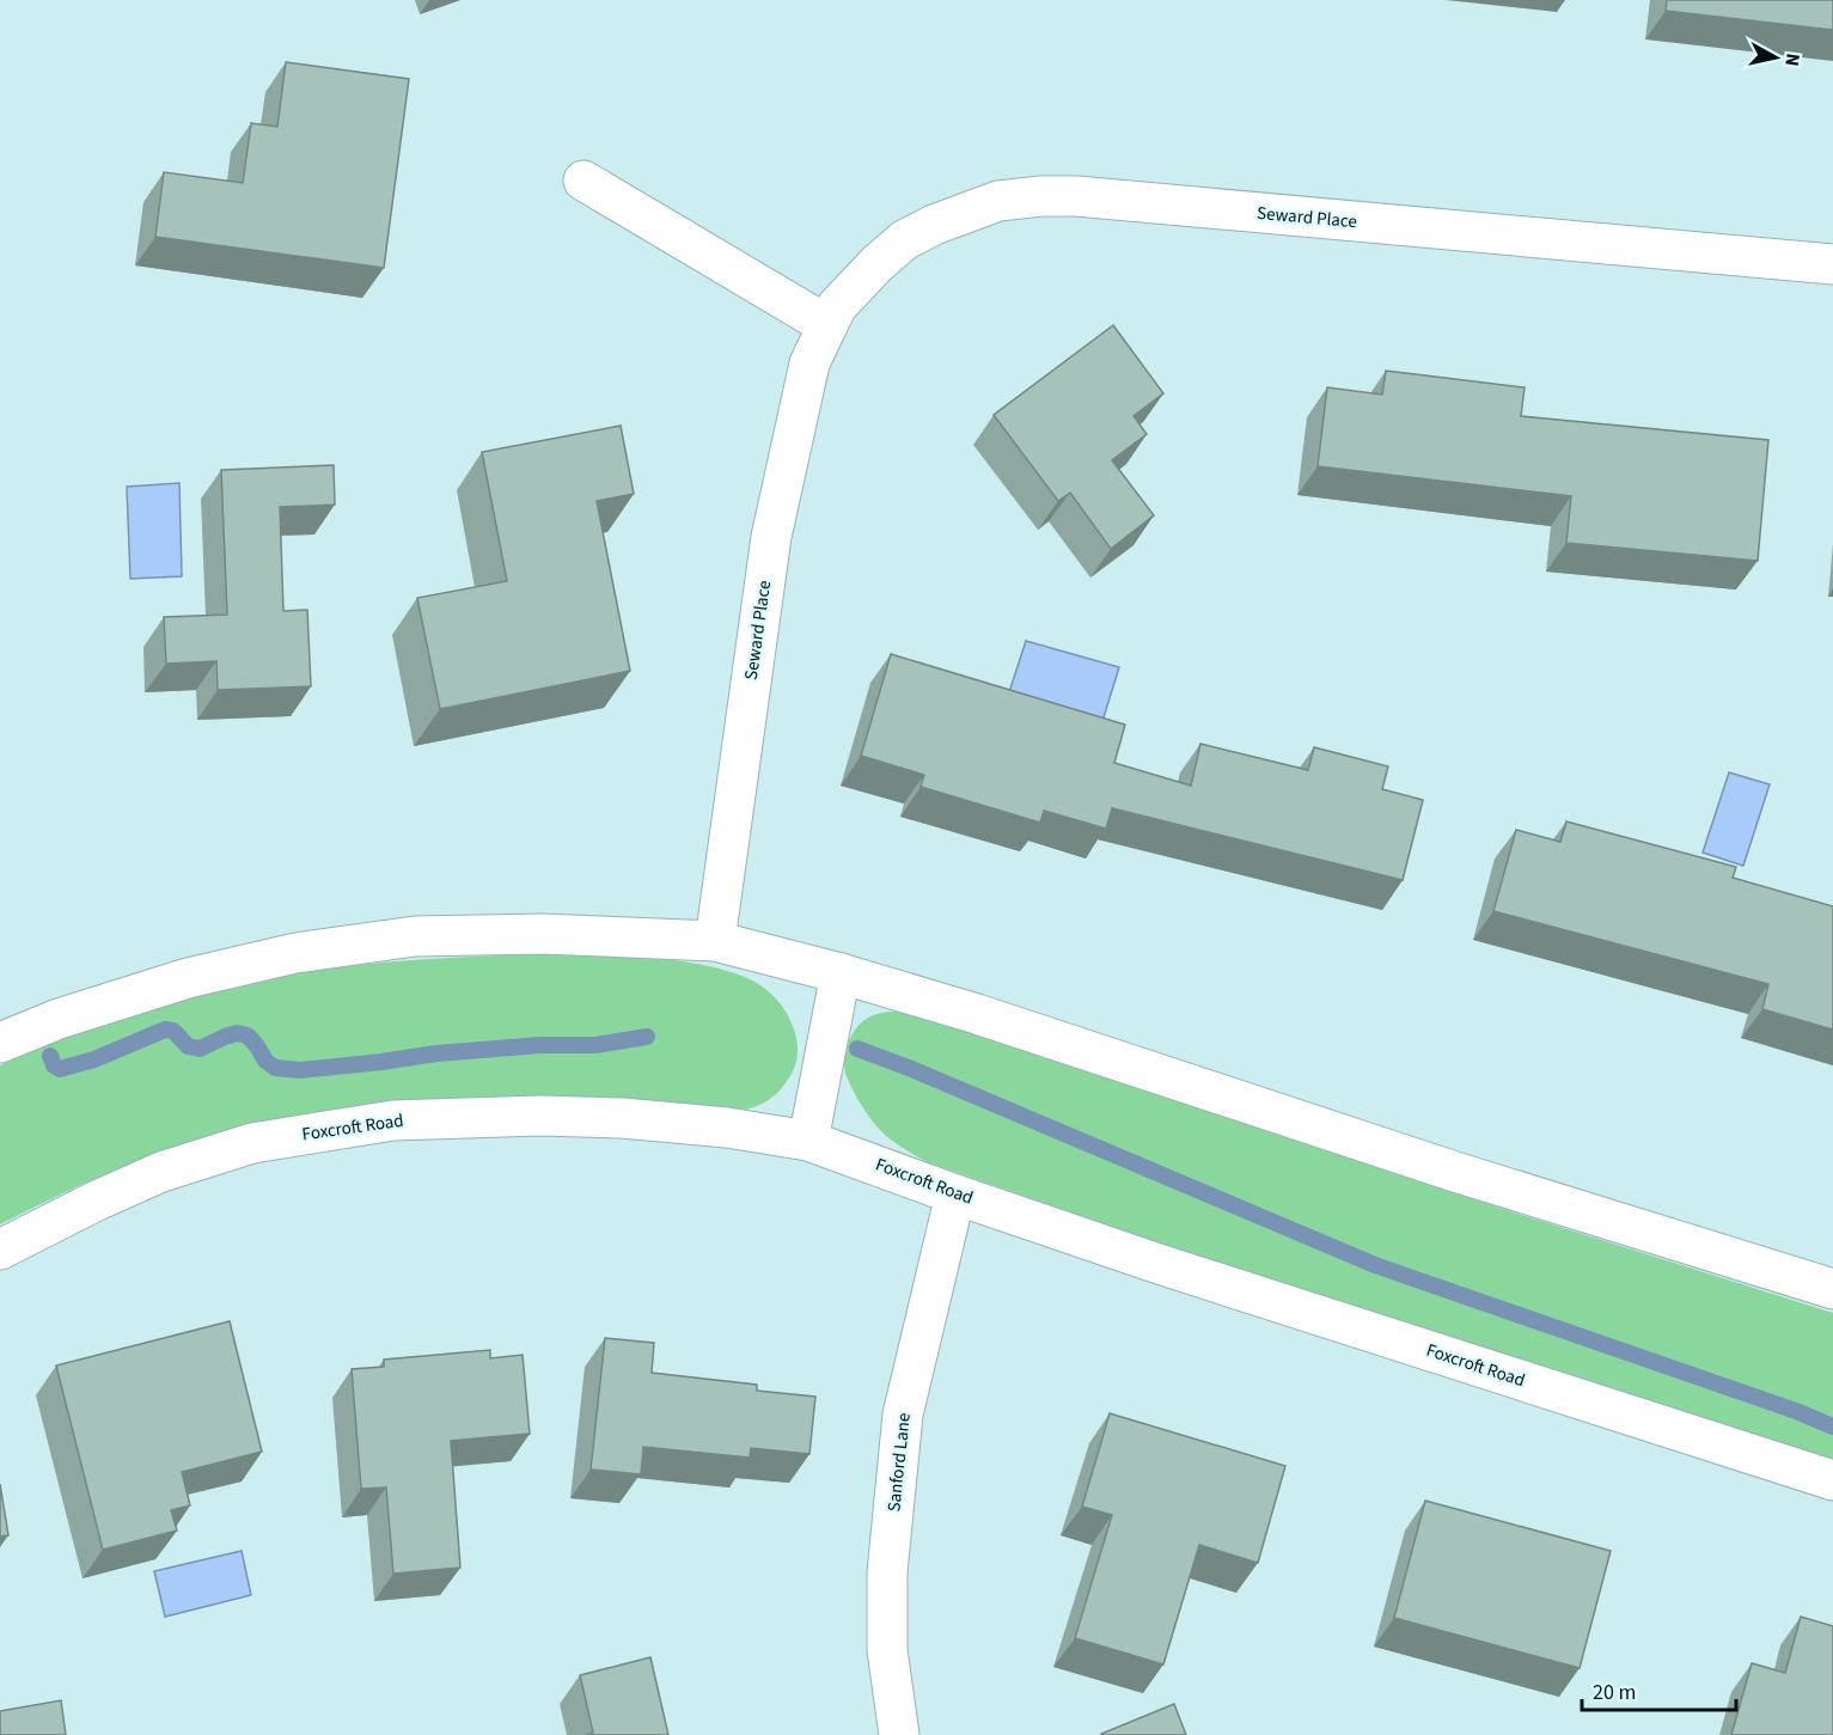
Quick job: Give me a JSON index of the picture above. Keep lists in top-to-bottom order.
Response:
{
  "streets": {
    "street": ["Seward Place", "Foxcroft Road", "Sanford Lane"]
  },
  "crossings": [
    ["Foxcroft Road", "Sanford Lane"]
  ],
  "scale_bar": "20 m",
  "north": "right"
}
